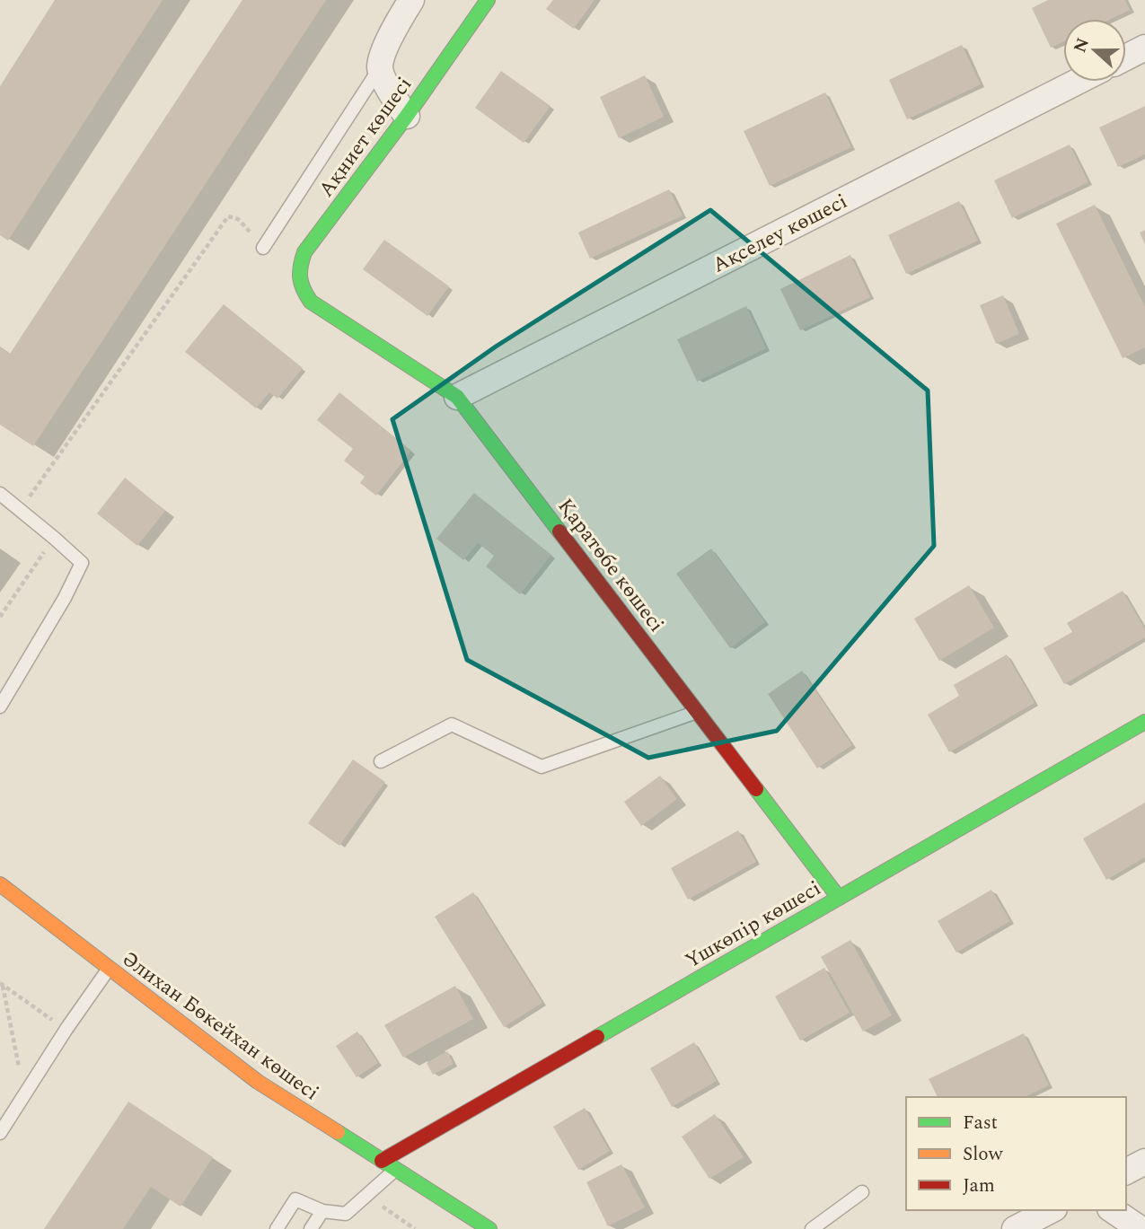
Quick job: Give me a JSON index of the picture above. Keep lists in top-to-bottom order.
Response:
{
  "streets": {
    "street": [
      "Ақниет көшесі",
      "Ақселеу көшесі",
      "Қаратөбе көшесі",
      "Үшкөпір көшесі",
      "Әлихан Бөкейхан көшесі"
    ]
  },
  "crossings": [
    ["Ақниет көшесі", "Қаратөбе көшесі"],
    ["Ақселеу көшесі", "Қаратөбе көшесі"],
    ["Қаратөбе көшесі", "Үшкөпір көшесі"],
    ["Үшкөпір көшесі", "Әлихан Бөкейхан көшесі"]
  ],
  "legend": ["Fast", "Slow", "Jam"],
  "north": "left"
}
